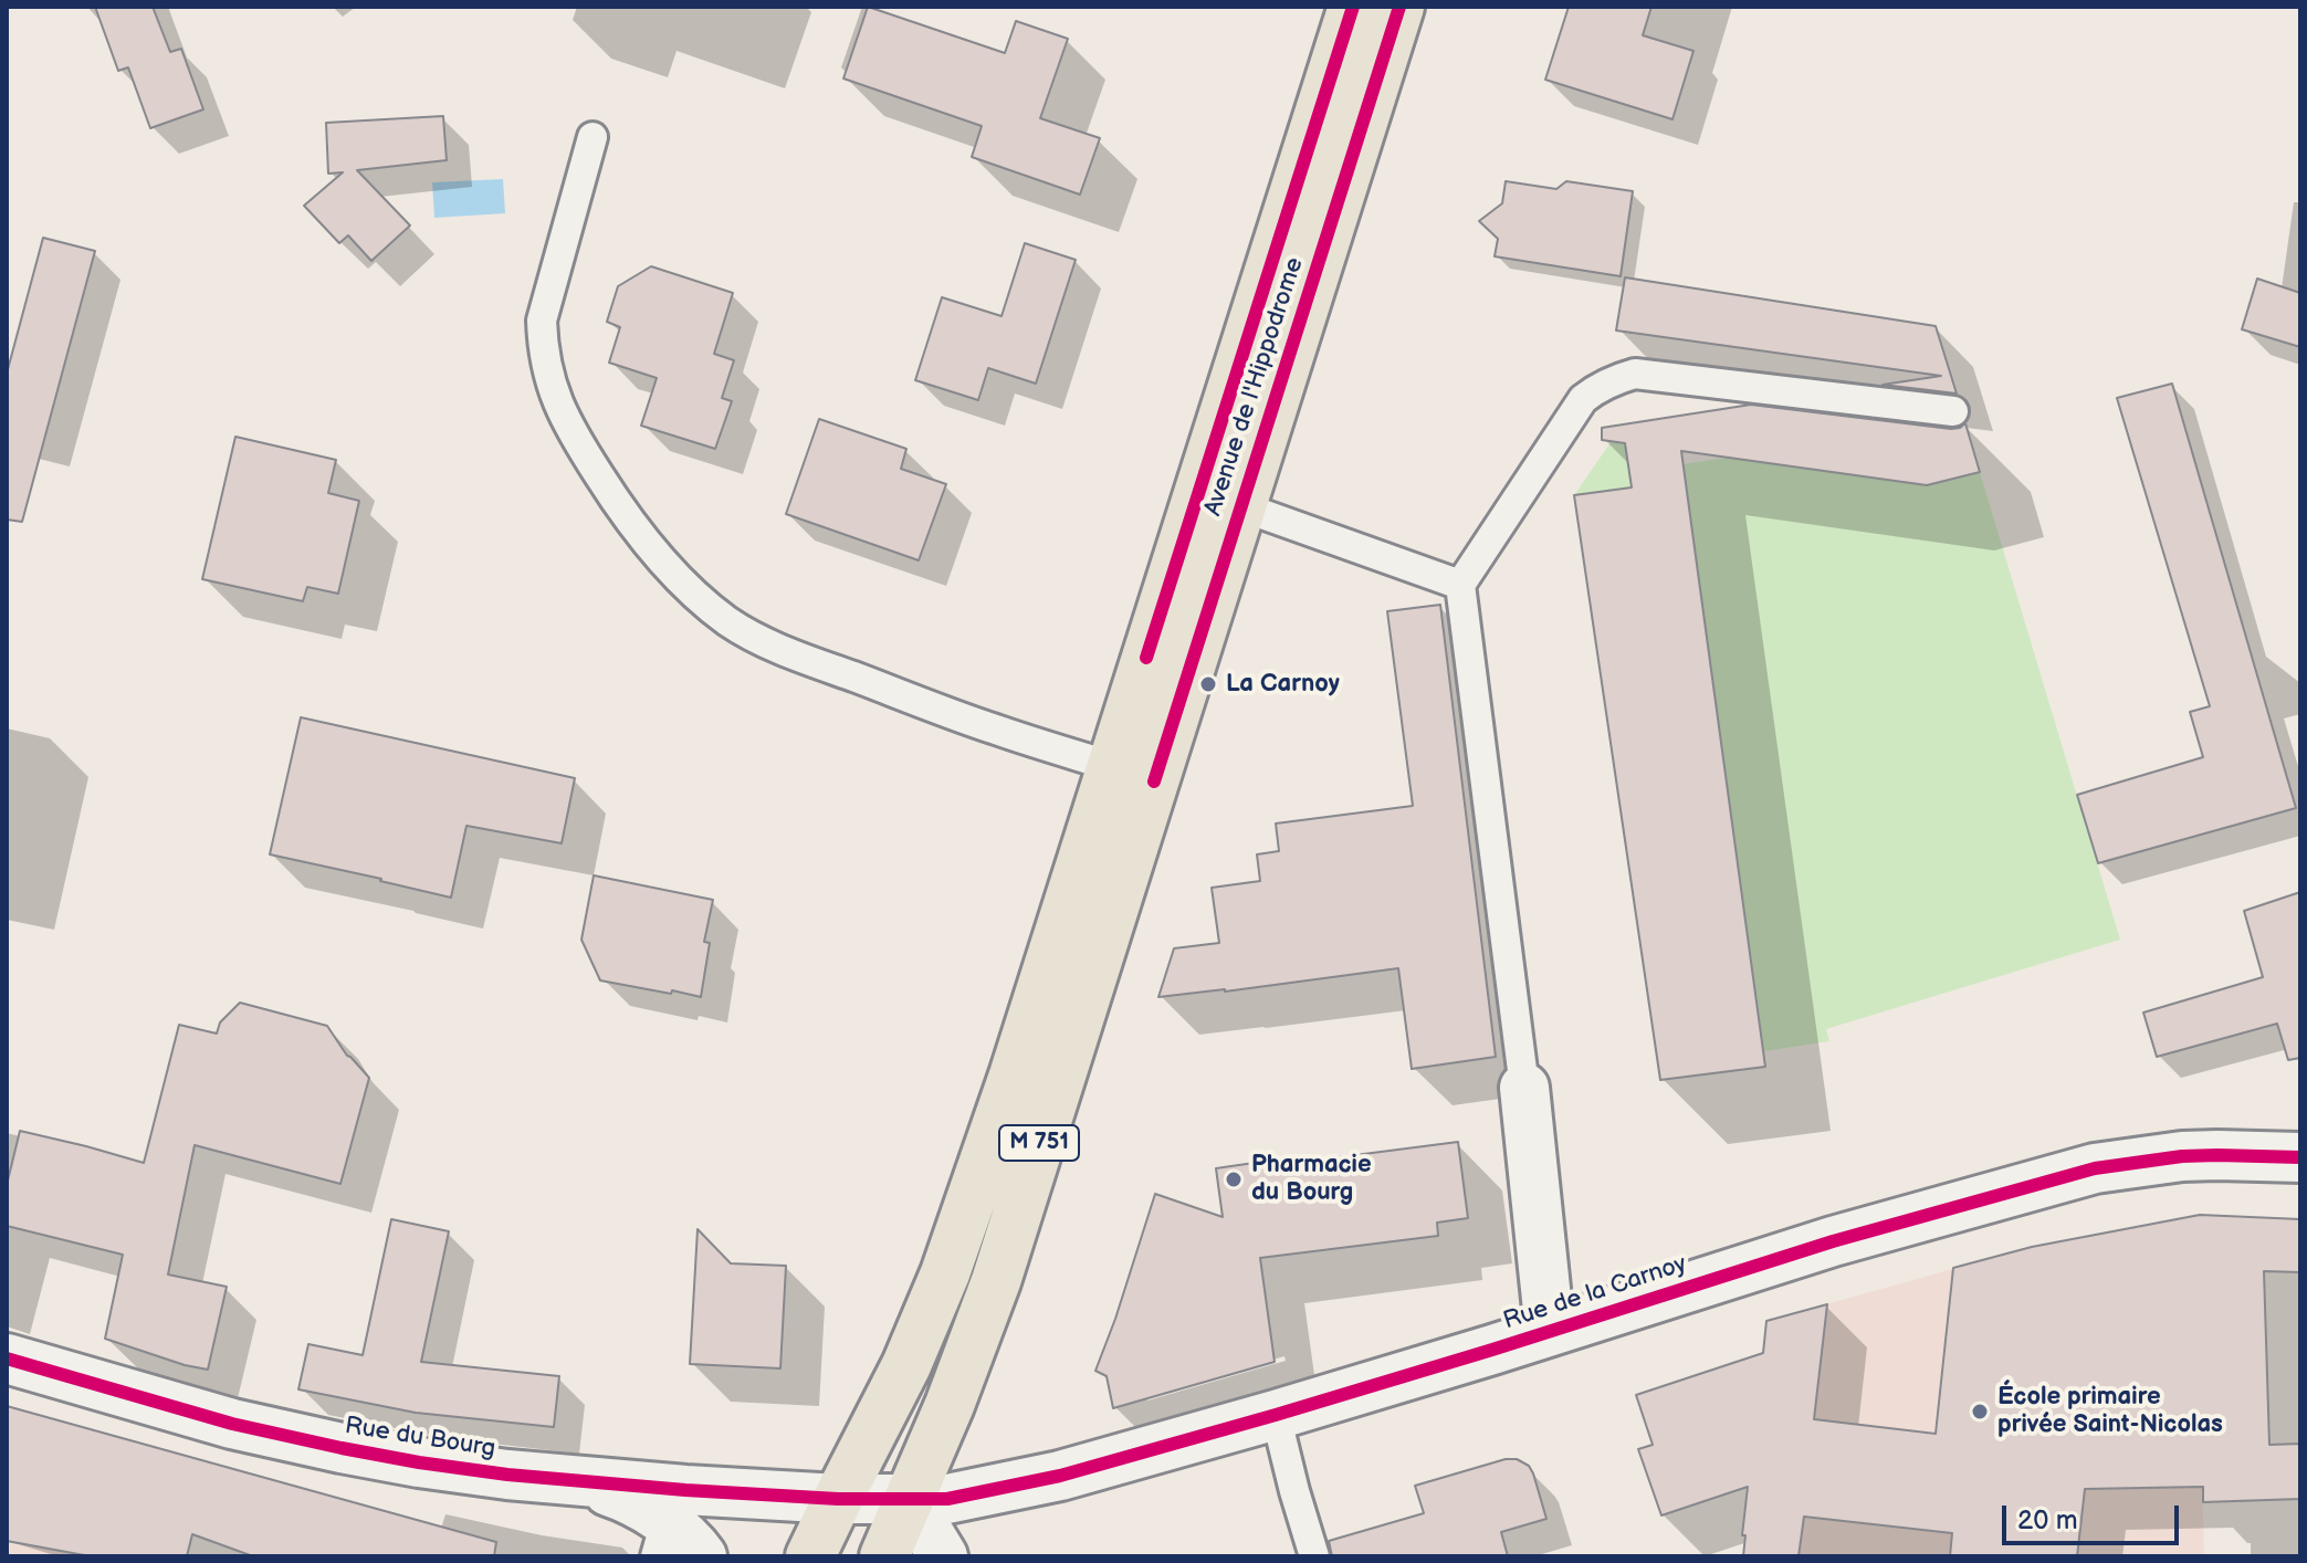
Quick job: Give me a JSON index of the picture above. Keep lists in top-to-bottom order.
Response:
{
  "streets": {
    "main road": ["Avenue de l'Hippodrome", "M 751"],
    "street": ["Rue de la Carnoy", "Rue du Bourg"]
  },
  "crossings": [
    ["Avenue de l'Hippodrome", "Rue de la Carnoy"],
    ["Avenue de l'Hippodrome", "Rue du Bourg"],
    ["Rue de la Carnoy", "Rue du Bourg"]
  ],
  "places": ["La Carnoy", "Pharmacie du Bourg", "École primaire privée Saint-Nicolas"],
  "scale_bar": "20 m"
}
